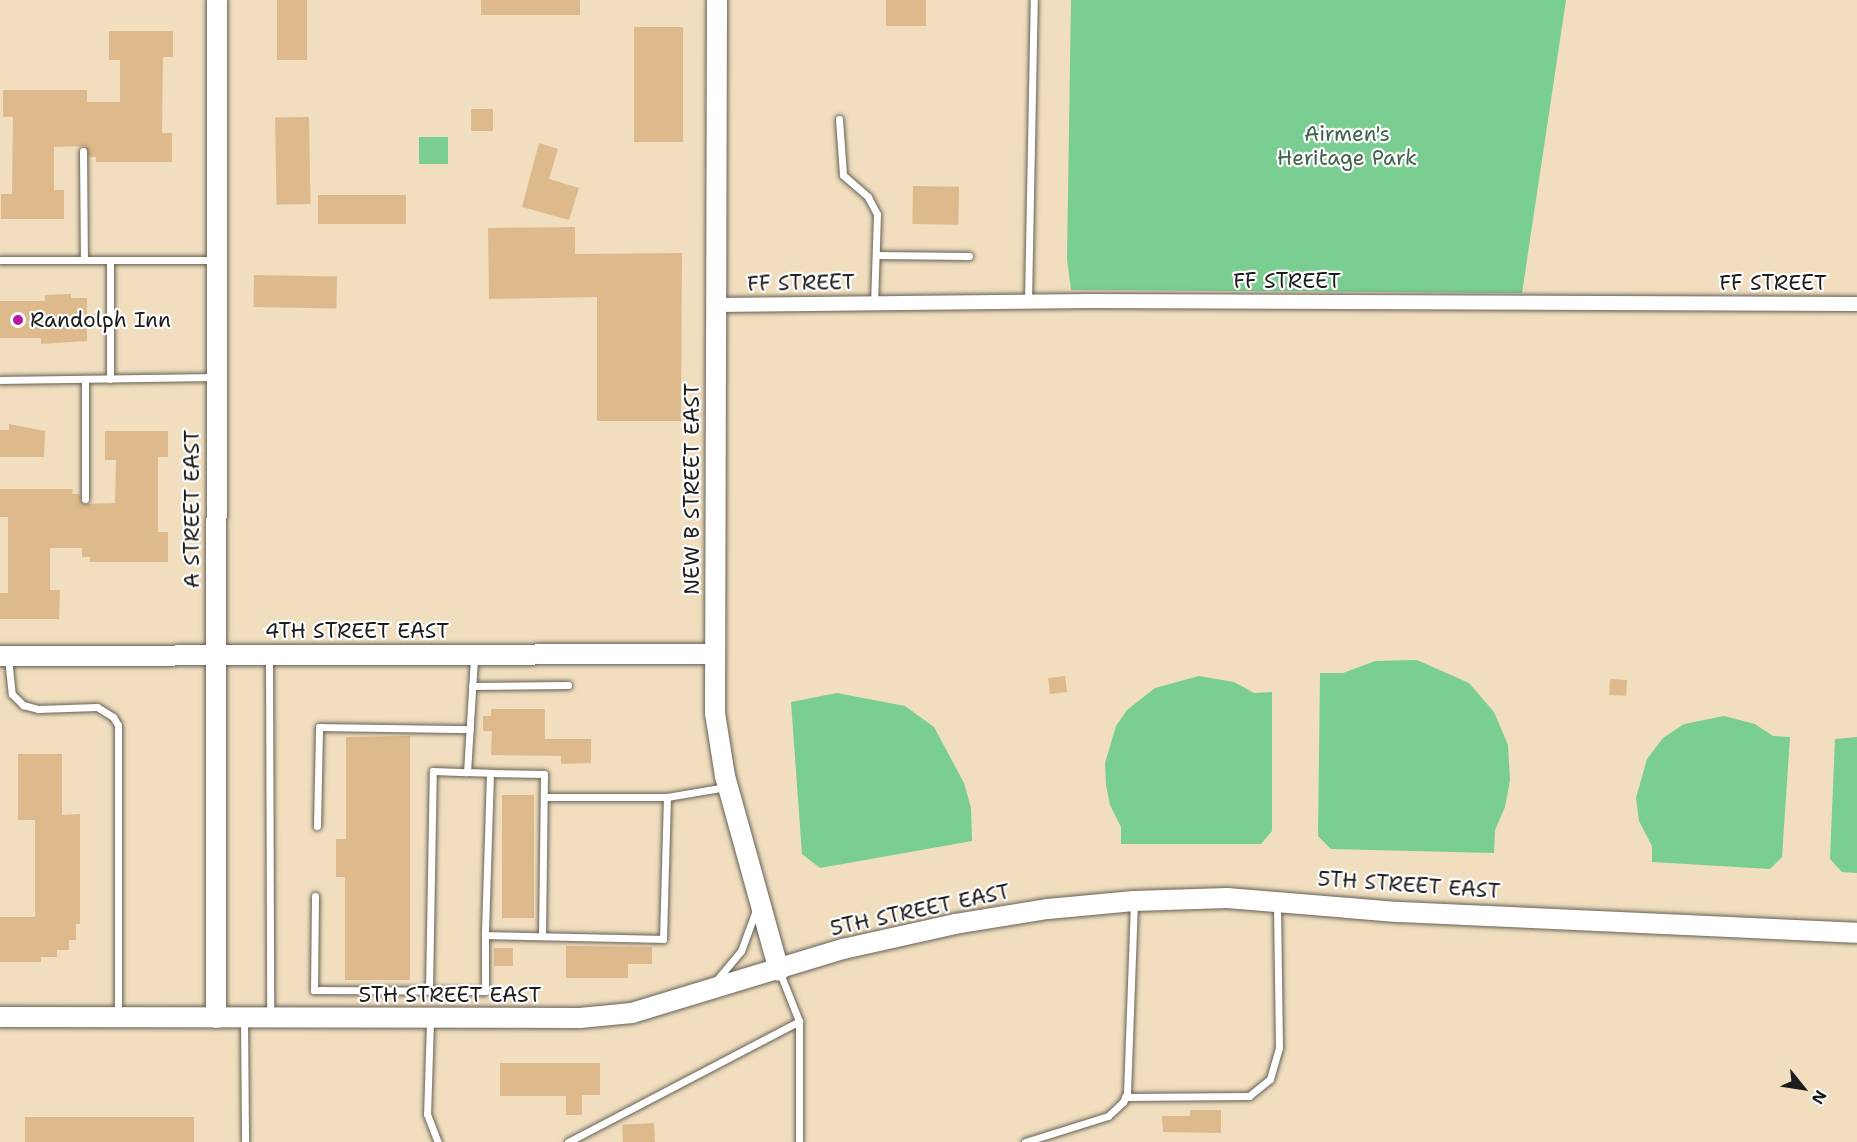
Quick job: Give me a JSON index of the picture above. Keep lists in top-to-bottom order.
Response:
{
  "streets": {
    "street": [
      "FF STREET",
      "NEW B STREET EAST",
      "A STREET EAST",
      "4TH STREET EAST",
      "5TH STREET EAST"
    ]
  },
  "crossings": [
    ["FF STREET", "NEW B STREET EAST"],
    ["NEW B STREET EAST", "4TH STREET EAST"],
    ["NEW B STREET EAST", "5TH STREET EAST"],
    ["A STREET EAST", "4TH STREET EAST"],
    ["A STREET EAST", "5TH STREET EAST"]
  ],
  "parks": ["Airmen's Heritage Park"],
  "places": ["Randolph Inn"],
  "north": "bottom right"
}
